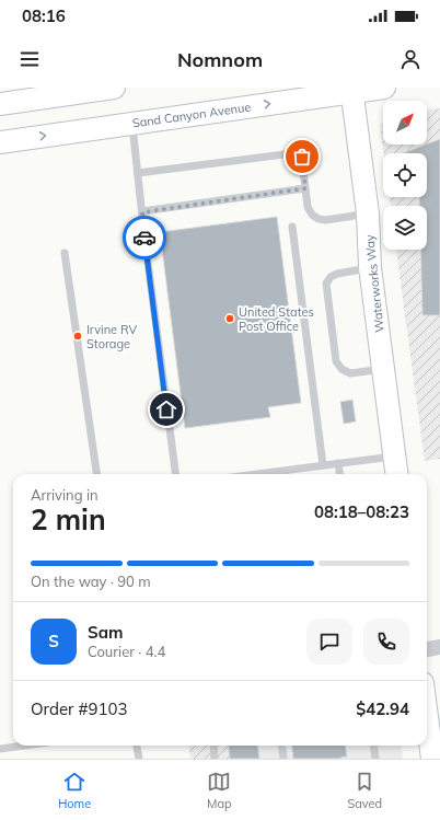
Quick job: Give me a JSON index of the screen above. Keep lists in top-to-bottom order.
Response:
{
  "streets": {
    "main road": ["Sand Canyon Avenue", "Waterworks Way"]
  },
  "crossings": [
    ["Sand Canyon Avenue", "Waterworks Way"]
  ],
  "places": ["United States Post Office", "Irvine RV Storage"],
  "north": "top right",
  "page": {
    "status": "08:16",
    "header": "Nomnom",
    "heading": ["2 min", "Arriving in", "08:18–08:23"],
    "panel": [
      "Sam",
      "Courier · 4.4",
      "Order #9103",
      "$42.94"
    ],
    "bar": "On the way · 90 m",
    "round": "S",
    "tabs": ["Home", "Map", "Saved"]
  }
}
